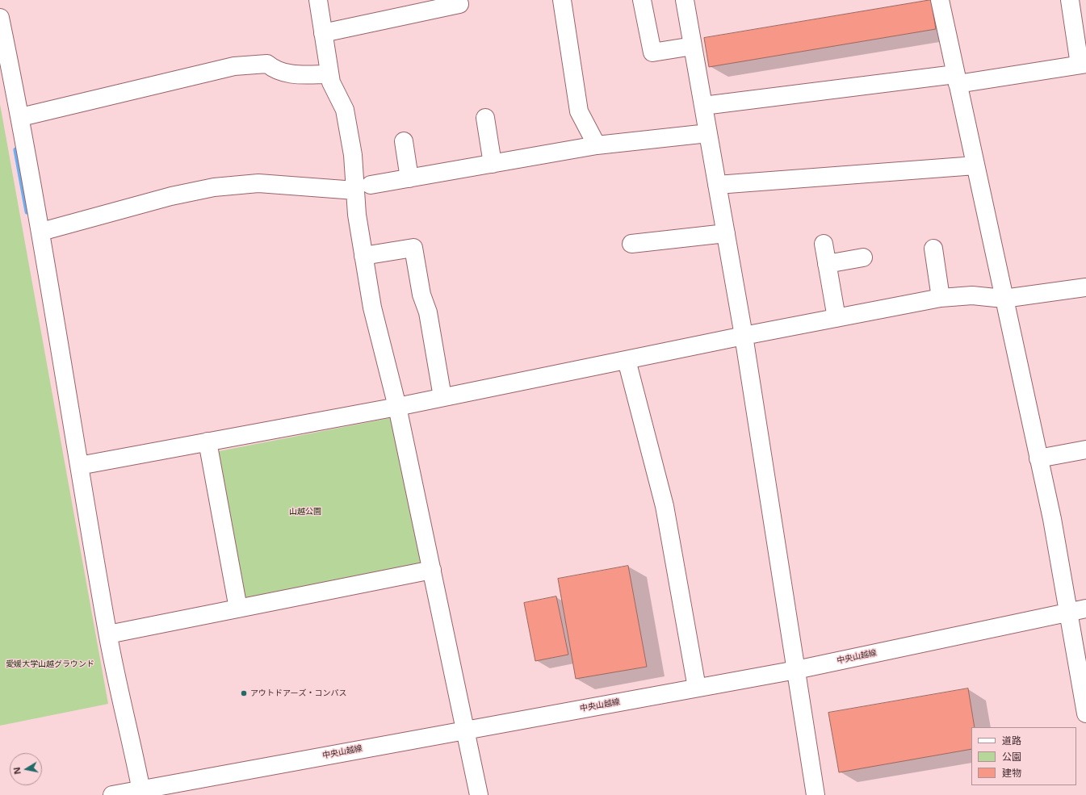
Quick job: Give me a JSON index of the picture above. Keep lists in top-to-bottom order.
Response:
{
  "streets": {
    "street": ["中央山越線"]
  },
  "parks": ["山越公園", "愛媛大学山越グラウンド"],
  "places": ["アウトドアーズ・コンパス"],
  "legend": ["道路", "公園", "建物"],
  "north": "left"
}
